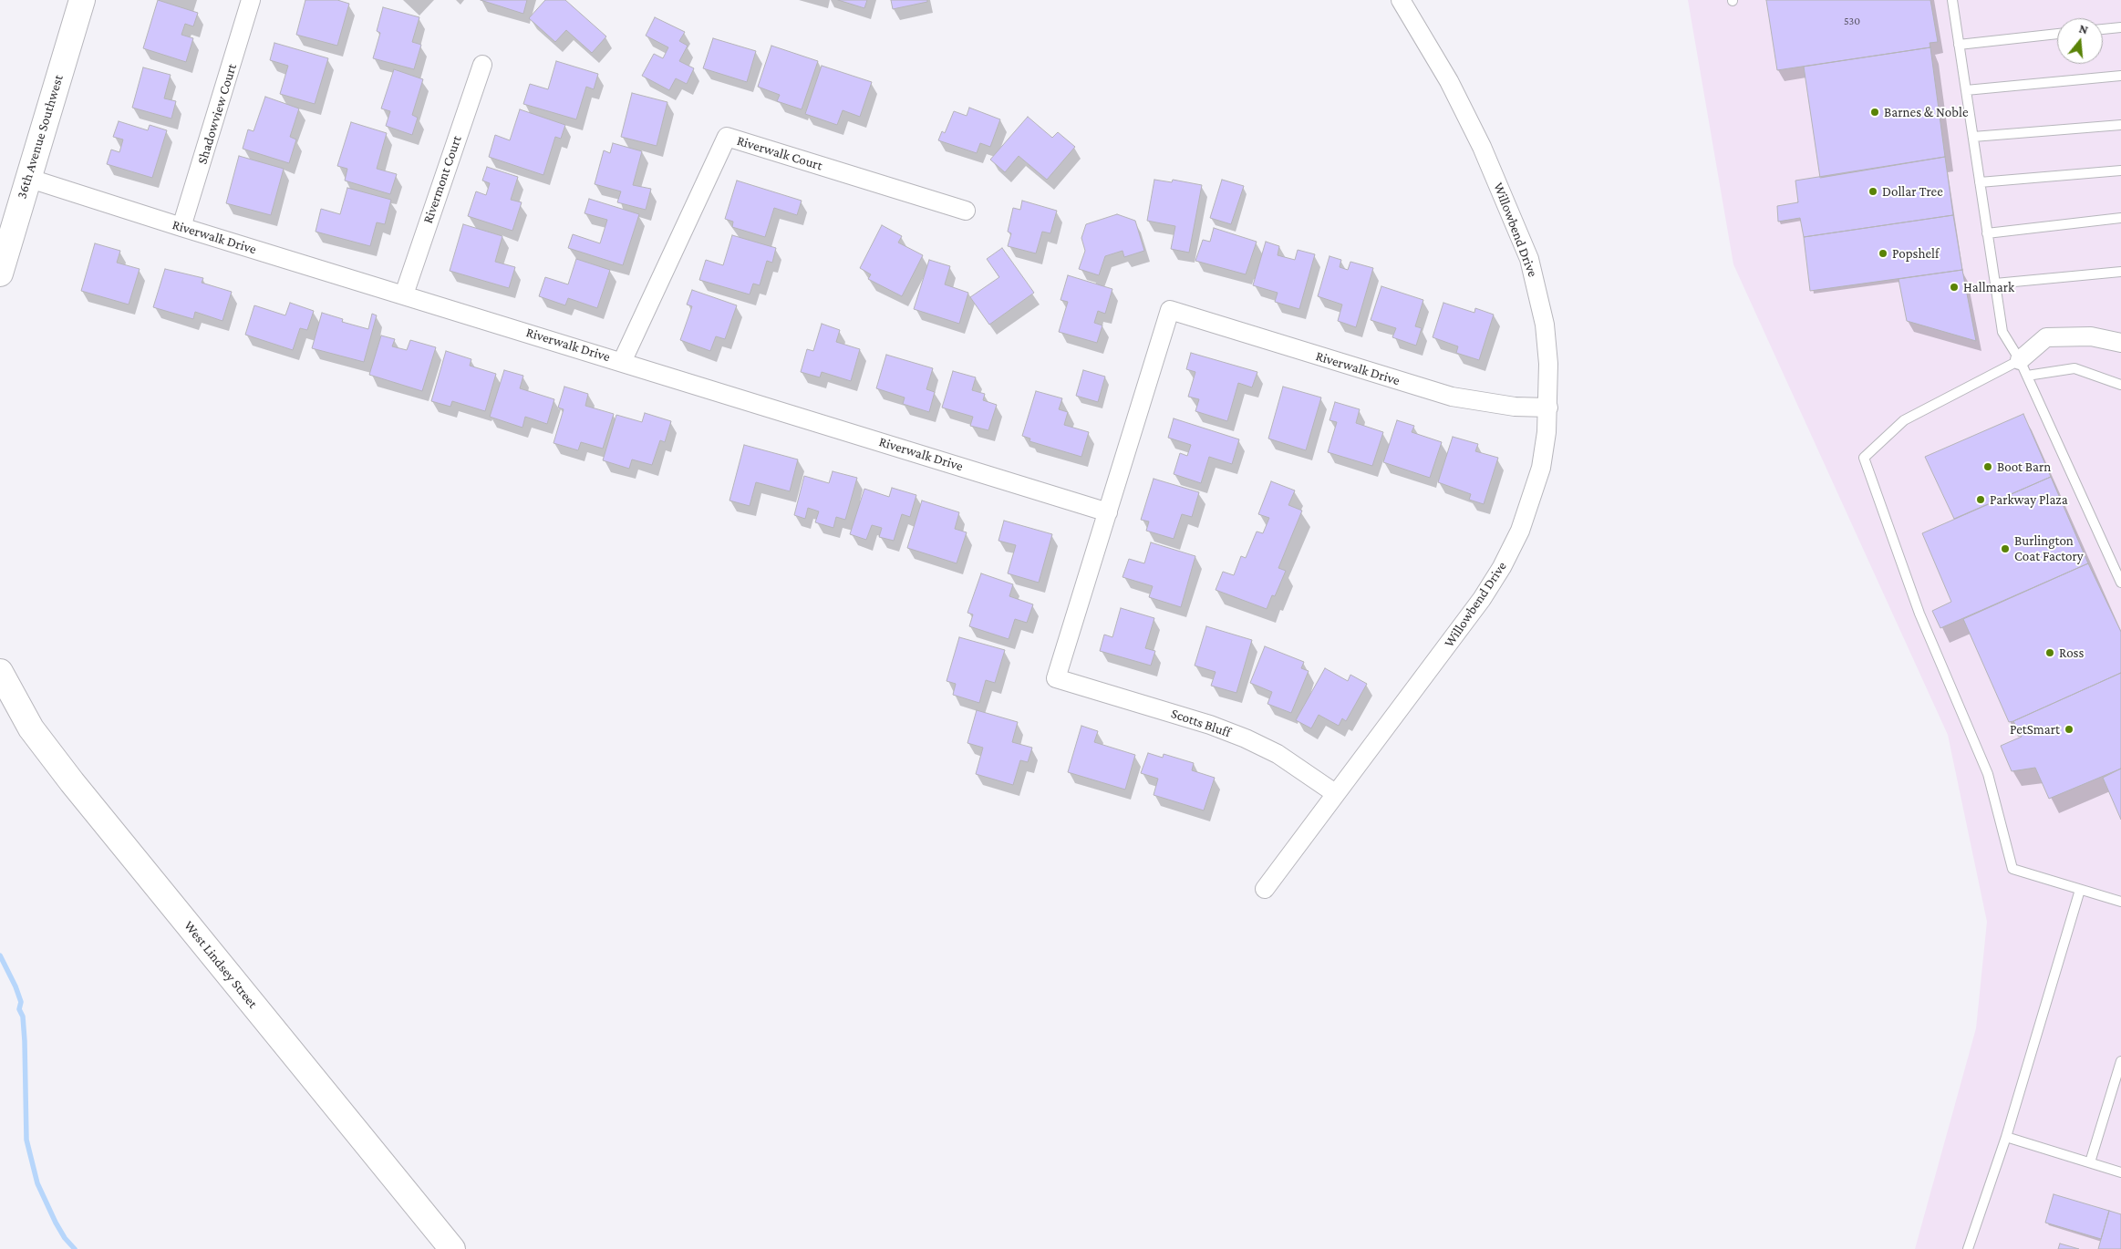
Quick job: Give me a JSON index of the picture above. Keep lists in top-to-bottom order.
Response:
{
  "streets": {
    "main road": ["36th Avenue Southwest", "West Lindsey Street"],
    "street": [
      "Shadowview Court",
      "Riverwalk Court",
      "Rivermont Court",
      "Willowbend Drive",
      "Riverwalk Drive",
      "Scotts Bluff"
    ]
  },
  "crossings": [
    ["Shadowview Court", "Riverwalk Drive"],
    ["36th Avenue Southwest", "Riverwalk Drive"],
    ["Riverwalk Court", "Riverwalk Drive"],
    ["Rivermont Court", "Riverwalk Drive"],
    ["Willowbend Drive", "Riverwalk Drive"],
    ["Willowbend Drive", "Scotts Bluff"],
    ["Riverwalk Drive", "Scotts Bluff"]
  ],
  "places": [
    "Barnes & Noble",
    "Dollar Tree",
    "Popshelf",
    "Hallmark",
    "Boot Barn",
    "Parkway Plaza",
    "Burlington Coat Factory",
    "Ross",
    "PetSmart"
  ],
  "house_numbers": ["530"],
  "north": "top"
}
